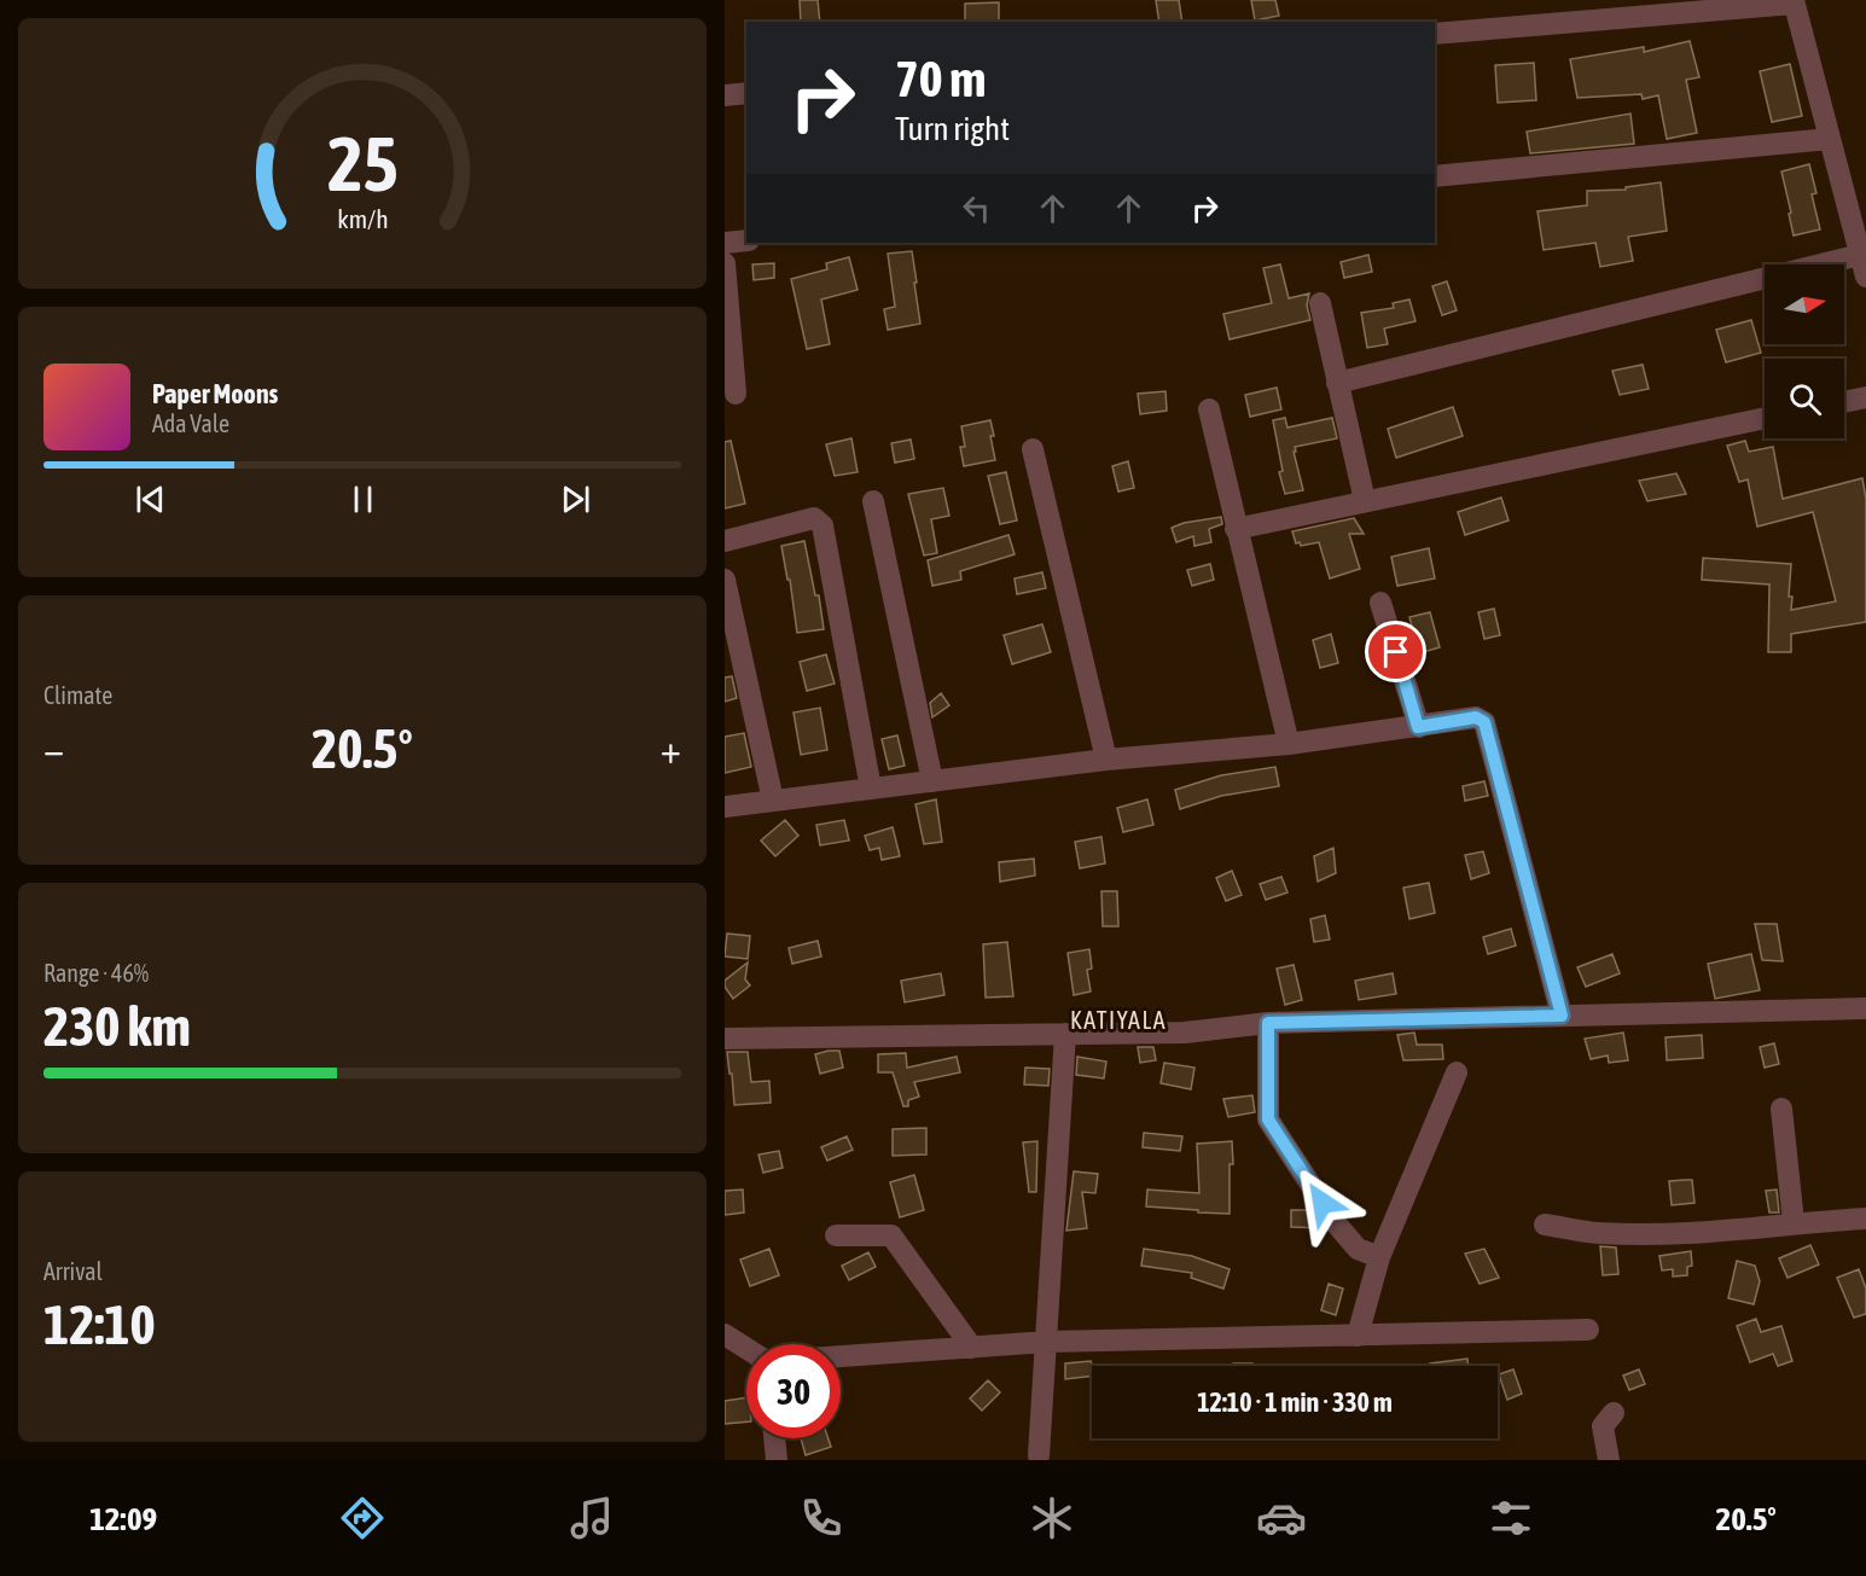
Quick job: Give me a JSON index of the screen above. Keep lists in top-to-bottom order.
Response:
{
  "districts": ["KATIYALA"],
  "north": "right",
  "page": {
    "turn": ["70 m", "Turn right"],
    "song": ["Paper Moons", "Ada Vale"],
    "tile": [
      "Climate",
      ["Range · 46%", "230 km"],
      ["Arrival", "12:10"]
    ],
    "heat": ["−", "20.5°", "+"],
    "limit": "30",
    "trip": "12:10 · 1 min · 330 m",
    "tabs": ["12:09", "20.5°"],
    "gauge": ["25", "km/h"]
  }
}
